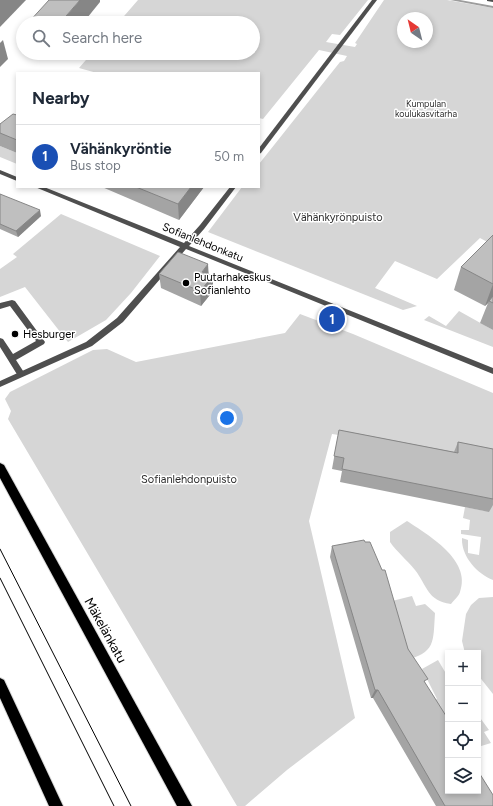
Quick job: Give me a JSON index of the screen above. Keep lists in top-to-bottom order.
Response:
{
  "streets": {
    "main road": ["Mäkelänkatu"],
    "street": ["Sofianlehdonkatu"]
  },
  "parks": ["Kumpulan koulukasvitarha", "Vähänkyrönpuisto", "Sofianlehdonpuisto"],
  "places": ["Puutarhakeskus Sofianlehto", "Hesburger"],
  "north": "top left",
  "page": {
    "search": "Search here",
    "heading": "Nearby",
    "list": [
      {
        "mark": "1",
        "name": "Vähänkyröntie",
        "note": "Bus stop",
        "value": "50 m"
      }
    ],
    "pins": "1",
    "map_buttons": ["+", "−"]
  }
}
